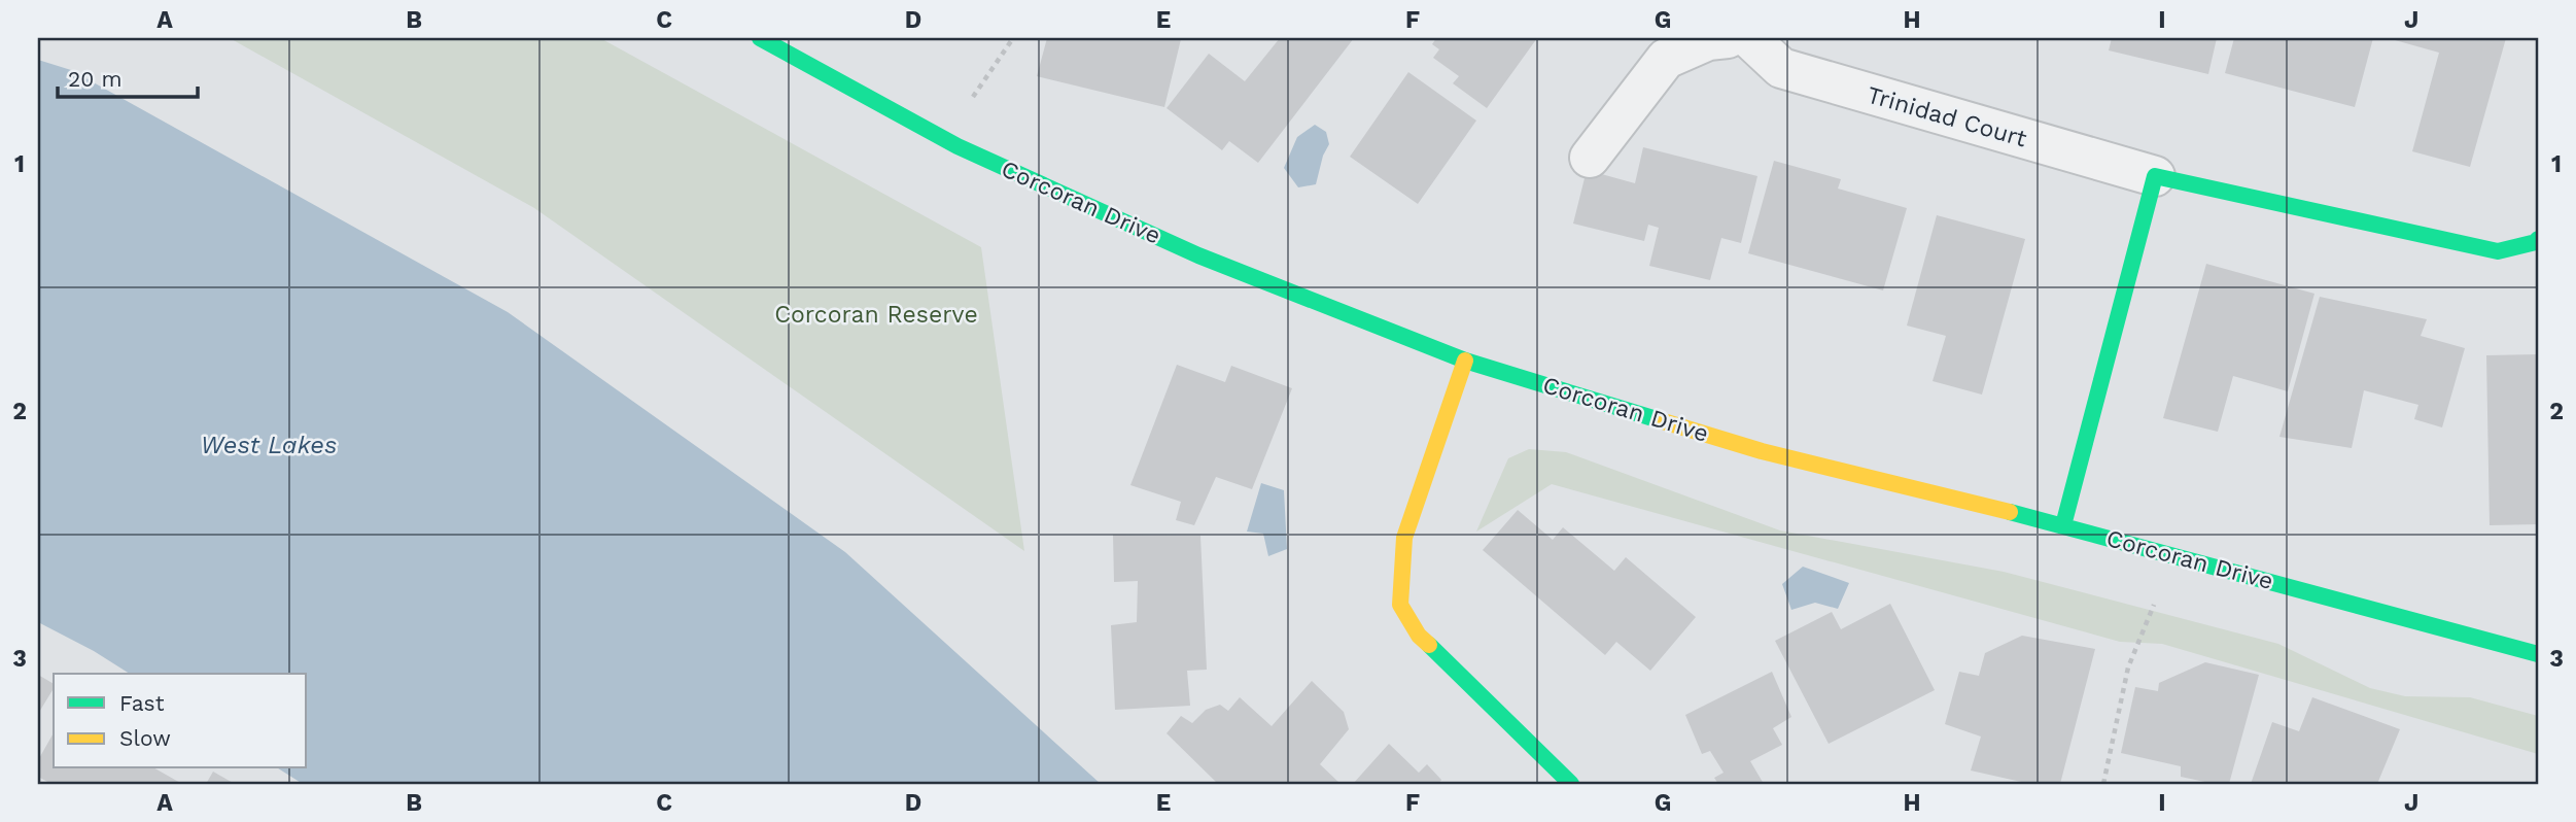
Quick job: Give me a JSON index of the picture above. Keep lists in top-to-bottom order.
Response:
{
  "streets": {
    "street": ["Trinidad Court", "Corcoran Drive"]
  },
  "water": ["West Lakes"],
  "parks": ["Corcoran Reserve"],
  "legend": ["Fast", "Slow"],
  "scale_bar": "20 m",
  "grid": {
    "columns": [
      "A",
      "B",
      "C",
      "D",
      "E",
      "F",
      "G",
      "H",
      "I",
      "J"
    ],
    "rows": ["1", "2", "3"]
  }
}
